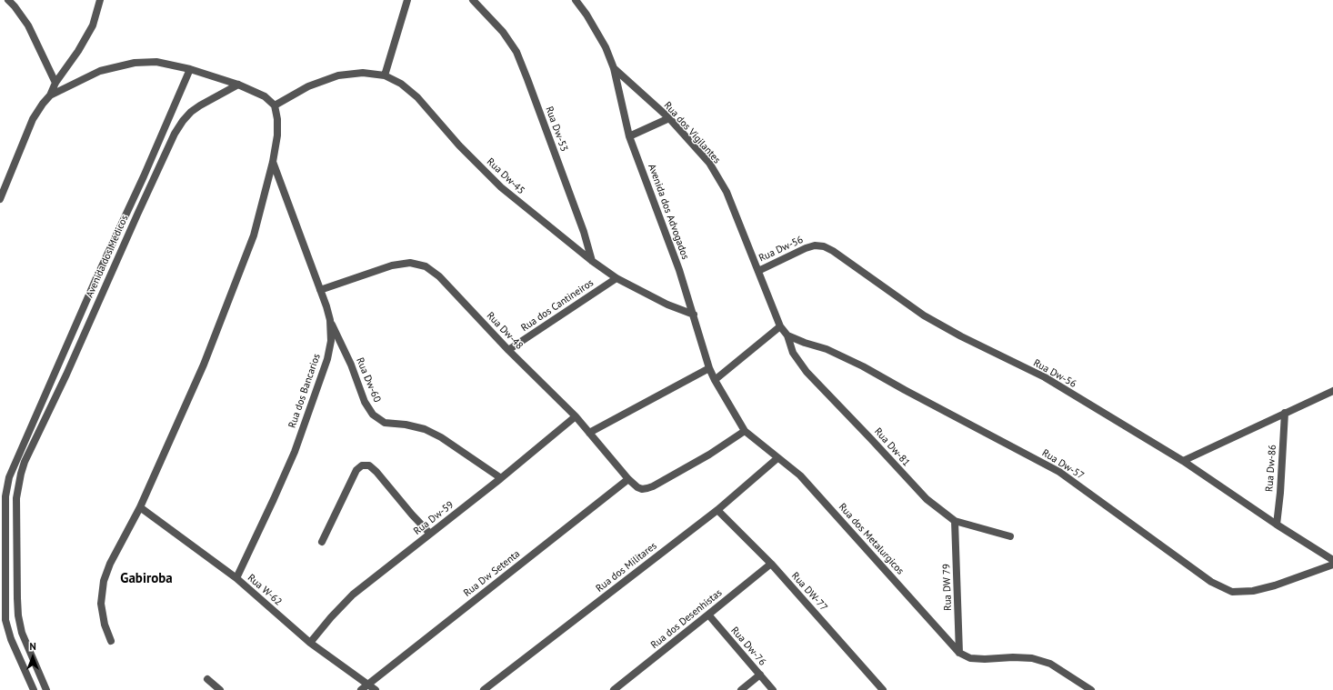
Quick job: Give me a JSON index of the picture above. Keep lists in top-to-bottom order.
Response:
{
  "streets": {
    "street": [
      "Rua Dw-53",
      "Rua dos Vigilantes",
      "Rua Dw-45",
      "Avenida dos Advogados",
      "Rua Dw-56",
      "Avenida dos Médicos",
      "Rua dos Cantineiros",
      "Rua Dw-48",
      "Rua Dw-60",
      "Rua dos Bancarios",
      "Rua Dw-81",
      "Rua Dw-57",
      "Rua Dw-86",
      "Rua Dw-59",
      "Rua dos Metalurgicos",
      "Rua dos Militares",
      "Rua Dw Setenta",
      "Rua DW 79",
      "Rua W-62",
      "Rua DW-77",
      "Rua dos Desenhistas",
      "Rua Dw-76"
    ]
  },
  "crossings": [
    ["Rua Dw-53", "Rua Dw-45"],
    ["Rua dos Vigilantes", "Avenida dos Advogados"],
    ["Rua dos Vigilantes", "Rua Dw-56"],
    ["Rua dos Vigilantes", "Rua Dw-57"],
    ["Rua Dw-45", "Avenida dos Advogados"],
    ["Rua Dw-45", "Rua dos Cantineiros"],
    ["Avenida dos Advogados", "Rua Dw-48"],
    ["Avenida dos Advogados", "Rua dos Metalurgicos"],
    ["Rua Dw-56", "Rua Dw-86"],
    ["Rua dos Cantineiros", "Rua Dw-48"],
    ["Rua Dw-48", "Rua dos Bancarios"],
    ["Rua Dw-48", "Rua Dw-59"],
    ["Rua Dw-48", "Rua dos Metalurgicos"],
    ["Rua Dw-48", "Rua Dw Setenta"],
    ["Rua Dw-60", "Rua dos Bancarios"],
    ["Rua Dw-60", "Rua Dw-59"],
    ["Rua dos Bancarios", "Rua W-62"],
    ["Rua Dw-81", "Rua Dw-57"],
    ["Rua Dw-81", "Rua DW 79"],
    ["Rua Dw-59", "Rua W-62"],
    ["Rua dos Metalurgicos", "Rua dos Militares"],
    ["Rua dos Metalurgicos", "Rua DW 79"],
    ["Rua dos Militares", "Rua DW-77"],
    ["Rua Dw Setenta", "Rua W-62"],
    ["Rua DW-77", "Rua dos Desenhistas"],
    ["Rua dos Desenhistas", "Rua Dw-76"]
  ],
  "districts": ["Gabiroba"],
  "north": "top"
}
